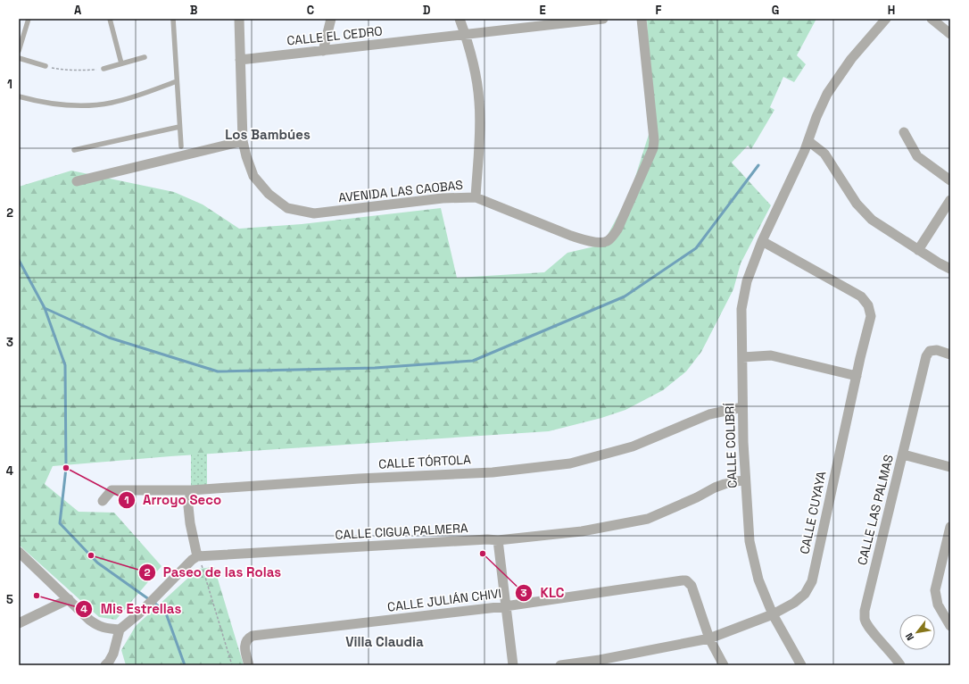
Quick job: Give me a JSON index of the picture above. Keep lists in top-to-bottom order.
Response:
{
  "streets": {
    "street": [
      "CALLE EL CEDRO",
      "AVENIDA LAS CAOBAS",
      "CALLE COLIBRÍ",
      "CALLE TÓRTOLA",
      "CALLE LAS PALMAS",
      "CALLE CUYAYA",
      "CALLE CIGUA PALMERA",
      "CALLE JULIÁN CHIVI"
    ]
  },
  "crossings": [
    ["CALLE EL CEDRO", "AVENIDA LAS CAOBAS"],
    ["CALLE COLIBRÍ", "CALLE TÓRTOLA"],
    ["CALLE COLIBRÍ", "CALLE CUYAYA"],
    ["CALLE COLIBRÍ", "CALLE CIGUA PALMERA"],
    ["CALLE CUYAYA", "CALLE JULIÁN CHIVI"]
  ],
  "districts": ["Los Bambúes", "Villa Claudia"],
  "places": [
    "Arroyo Seco",
    "KLC",
    "Paseo de las Rolas",
    "Mis Estrellas"
  ],
  "north": "bottom left",
  "grid": {
    "columns": [
      "A",
      "B",
      "C",
      "D",
      "E",
      "F",
      "G",
      "H"
    ],
    "rows": [
      "1",
      "2",
      "3",
      "4",
      "5"
    ]
  }
}
